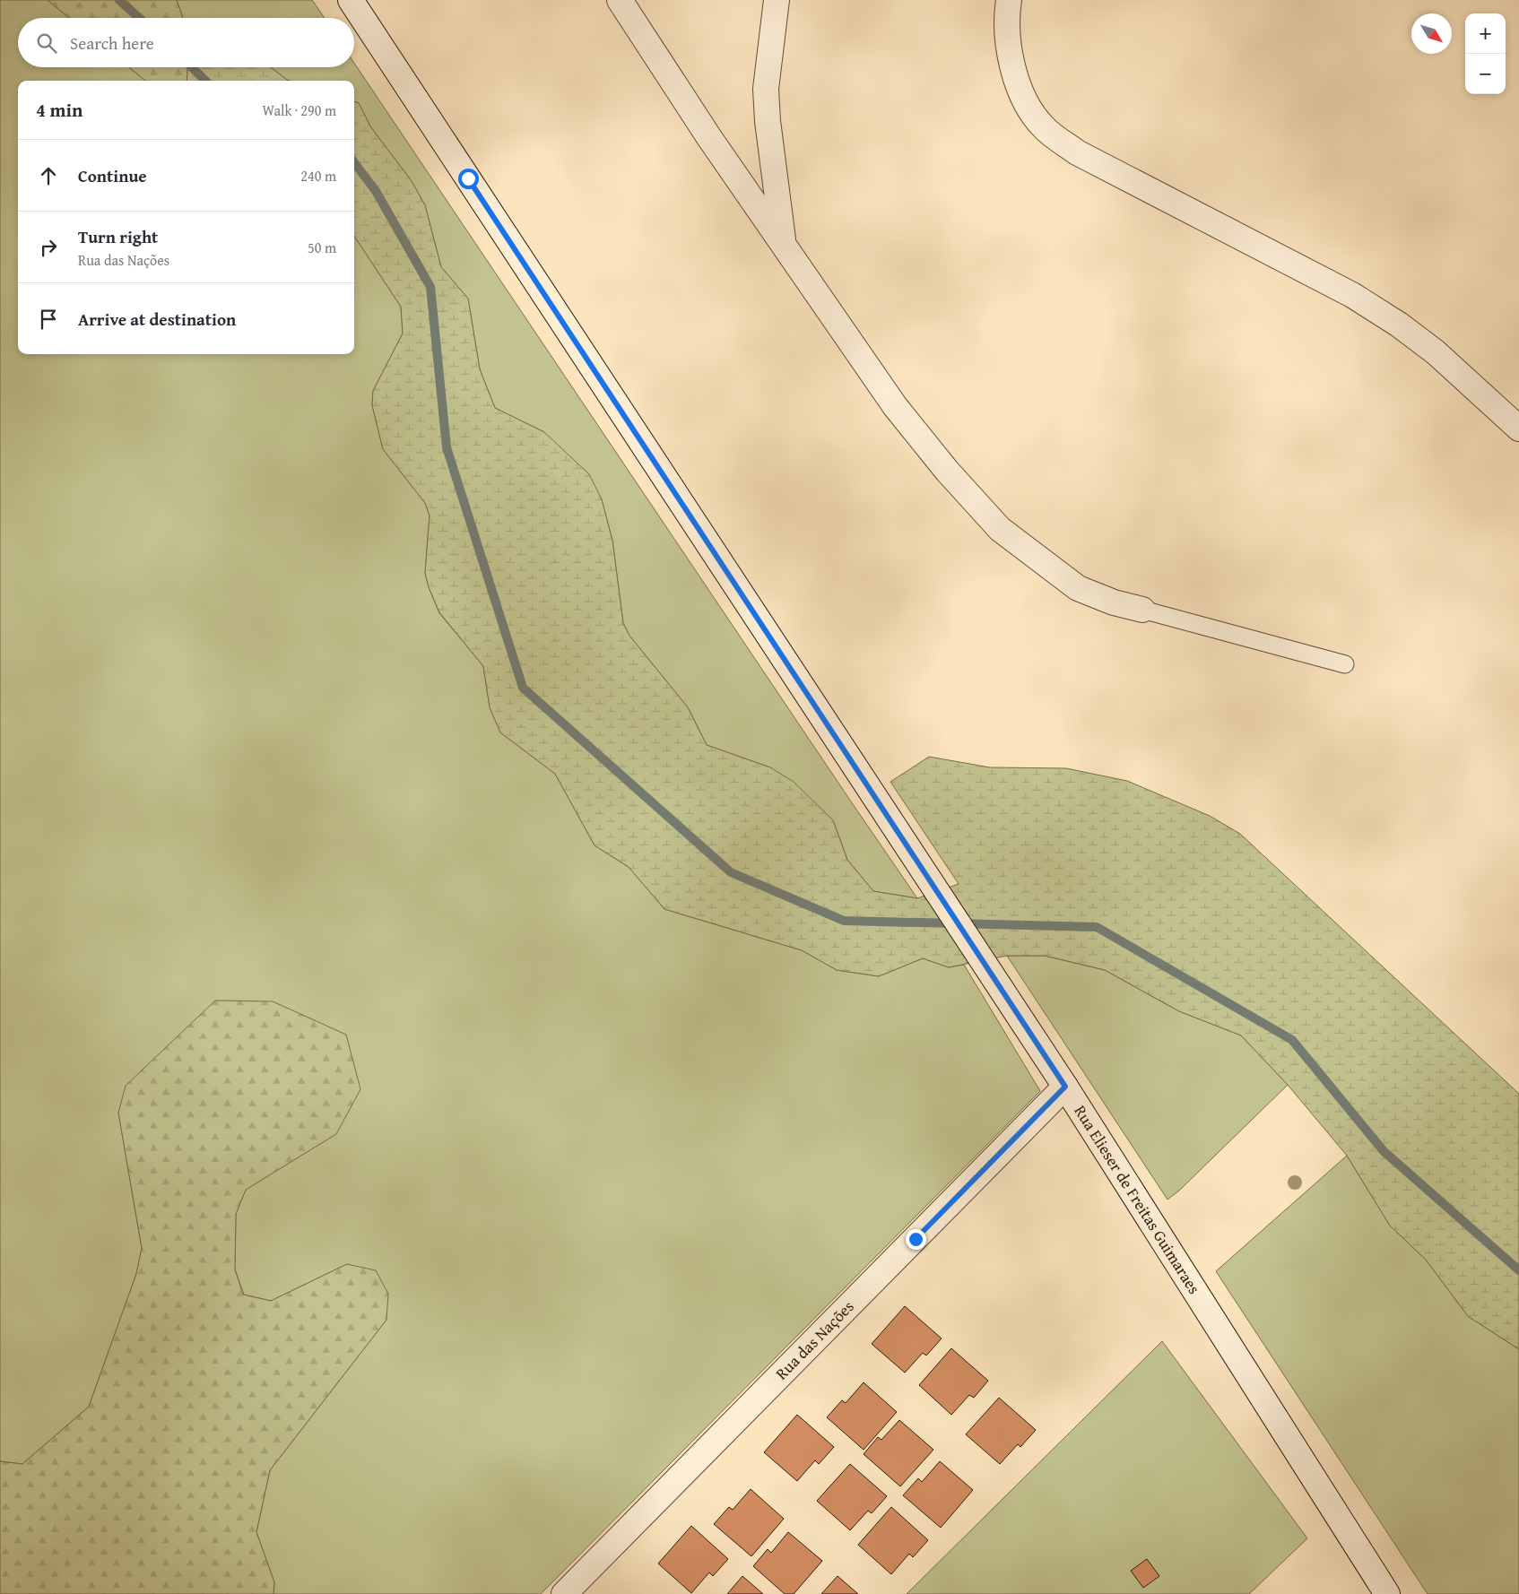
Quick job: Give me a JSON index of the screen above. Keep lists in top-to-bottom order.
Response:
{
  "streets": {
    "street": ["Rua Elieser de Freitas Guimaraes", "Rua das Nações"]
  },
  "crossings": [
    ["Rua Elieser de Freitas Guimaraes", "Rua das Nações"]
  ],
  "north": "bottom right",
  "page": {
    "map_buttons": ["+", "−"],
    "search": "Search here",
    "heading": ["4 min", "Walk · 290 m"],
    "list": [
      ["Continue", "240 m"],
      ["Turn right", "Rua das Nações", "50 m"],
      "Arrive at destination"
    ]
  }
}
